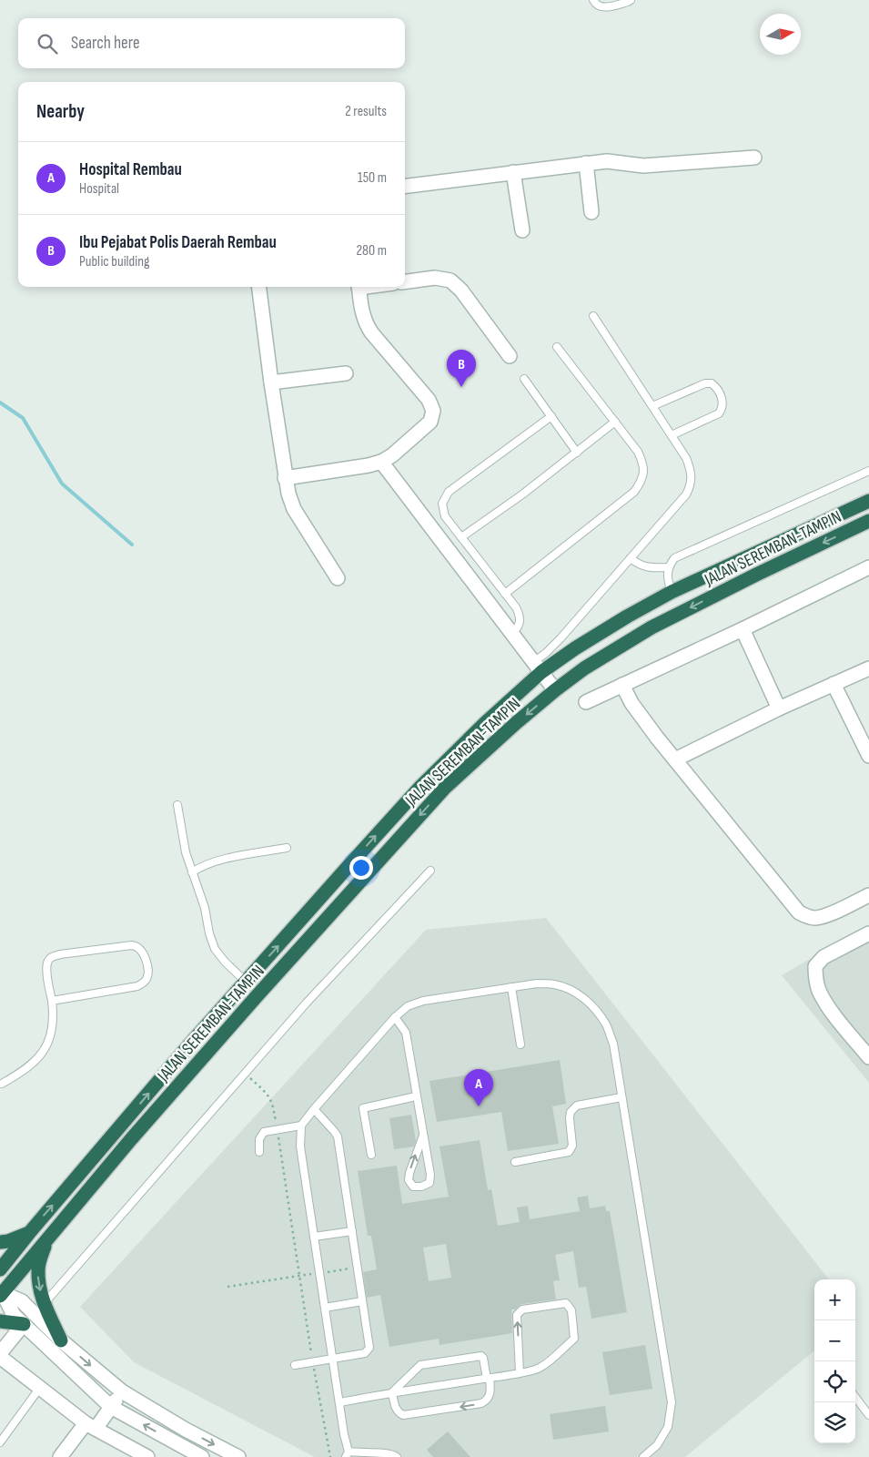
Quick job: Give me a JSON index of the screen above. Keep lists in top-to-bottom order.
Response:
{
  "streets": {
    "highway": ["JALAN SEREMBAN-TAMPIN"]
  },
  "north": "right",
  "page": {
    "search": "Search here",
    "heading": ["Nearby", "2 results"],
    "list": [
      {
        "mark": "A",
        "name": "Hospital Rembau",
        "note": "Hospital",
        "value": "150 m"
      },
      {
        "mark": "B",
        "name": "Ibu Pejabat Polis Daerah Rembau",
        "note": "Public building",
        "value": "280 m"
      }
    ],
    "pins": ["B", "A"],
    "map_buttons": ["+", "−"]
  }
}
